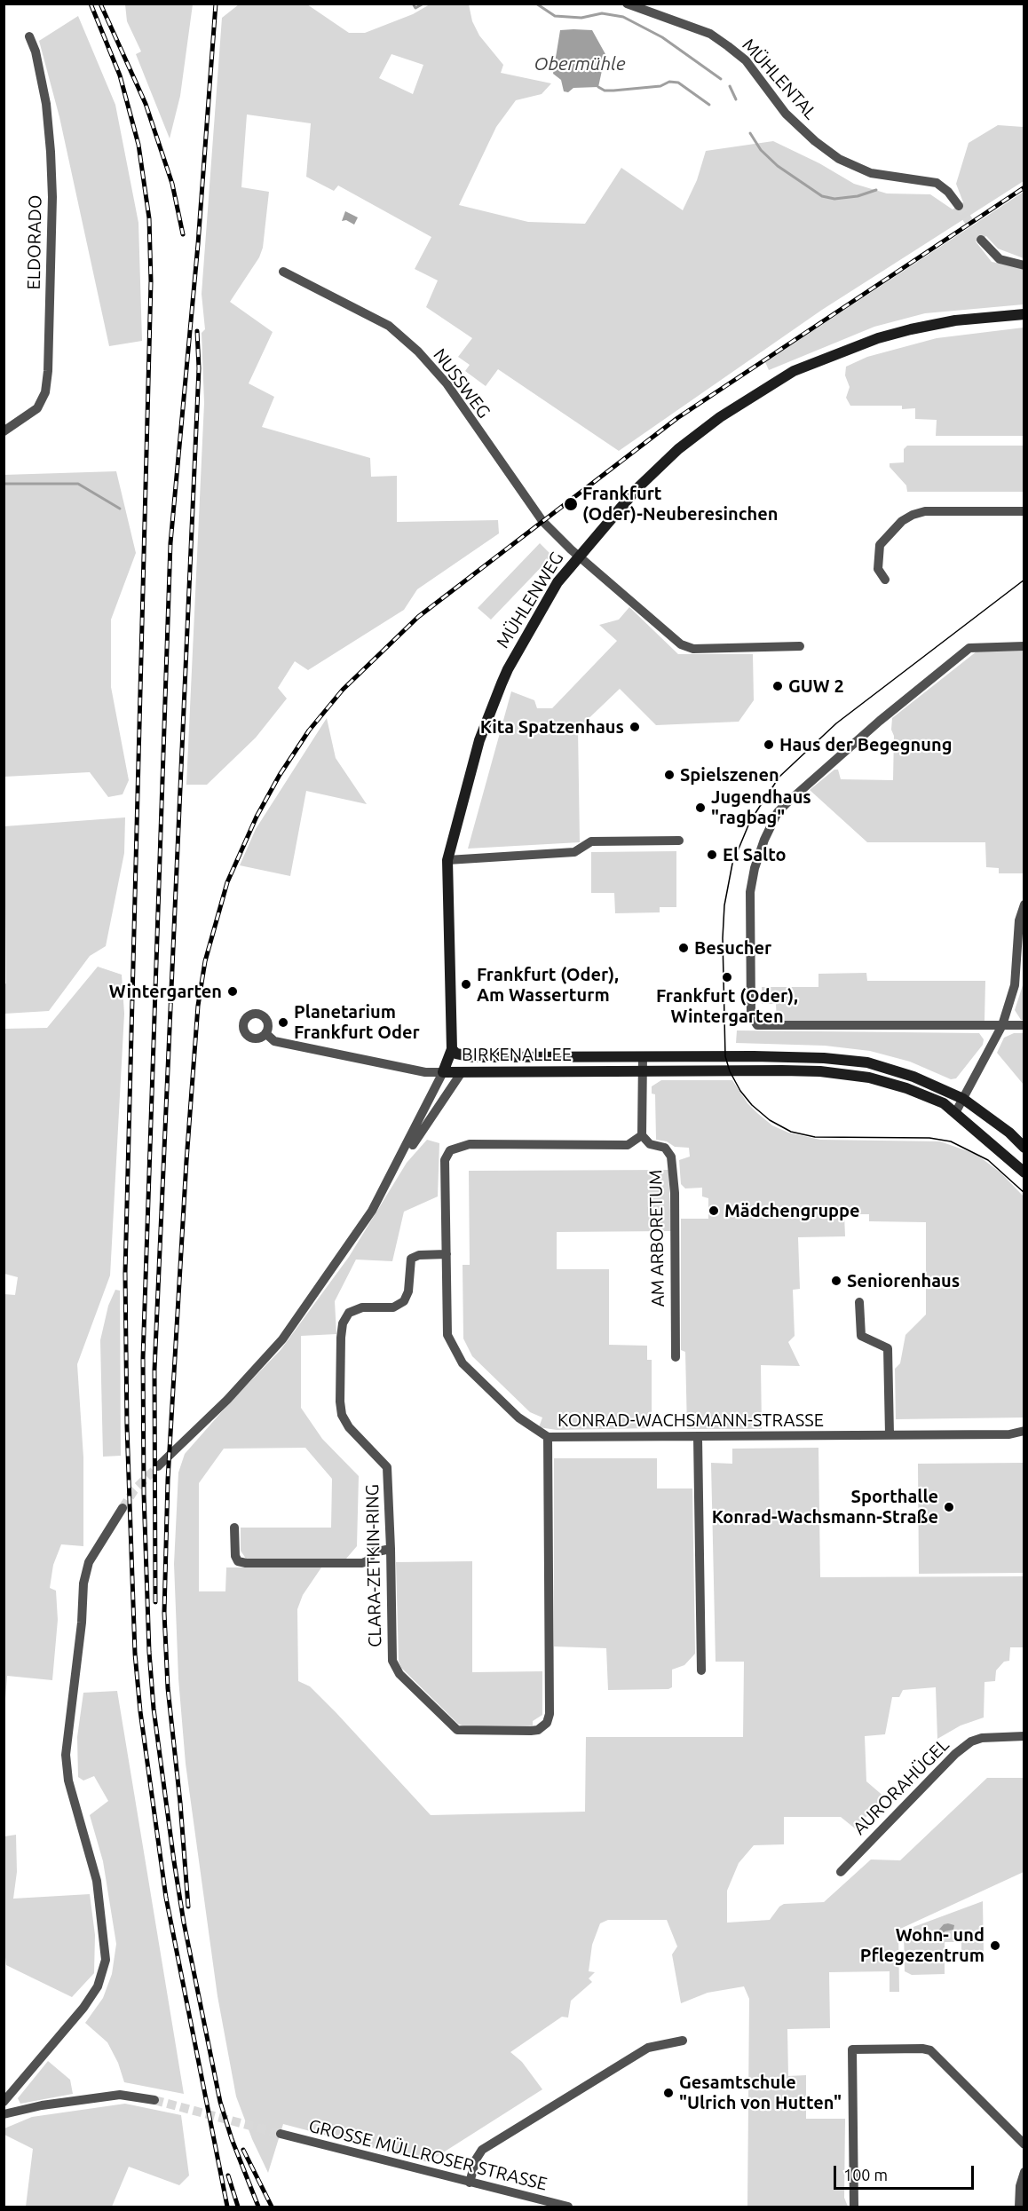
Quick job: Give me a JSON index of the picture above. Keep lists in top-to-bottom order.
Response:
{
  "streets": {
    "street": [
      "MÜHLENTAL",
      "ELDORADO",
      "NUSSWEG",
      "MÜHLENWEG",
      "BIRKENALLEE",
      "AM ARBORETUM",
      "KONRAD-WACHSMANN-STRASSE",
      "CLARA-ZETKIN-RING",
      "AURORAHÜGEL",
      "GROSSE MÜLLROSER STRASSE"
    ]
  },
  "crossings": [
    ["NUSSWEG", "MÜHLENWEG"],
    ["MÜHLENWEG", "BIRKENALLEE"],
    ["AM ARBORETUM", "KONRAD-WACHSMANN-STRASSE"],
    ["KONRAD-WACHSMANN-STRASSE", "CLARA-ZETKIN-RING"]
  ],
  "water": ["Obermühle"],
  "places": [
    "Frankfurt (Oder)-Neuberesinchen",
    "GUW 2",
    "Kita Spatzenhaus",
    "Haus der Begegnung",
    "Spielszenen",
    "Jugendhaus \"ragbag\"",
    "El Salto",
    "Besucher",
    "Frankfurt (Oder), Wintergarten",
    "Frankfurt (Oder), Am Wasserturm",
    "Wintergarten",
    "Planetarium Frankfurt Oder",
    "Mädchengruppe",
    "Seniorenhaus",
    "Sporthalle Konrad-Wachsmann-Straße",
    "Wohn- und Pflegezentrum",
    "Gesamtschule \"Ulrich von Hutten\""
  ],
  "scale_bar": "100 m"
}
